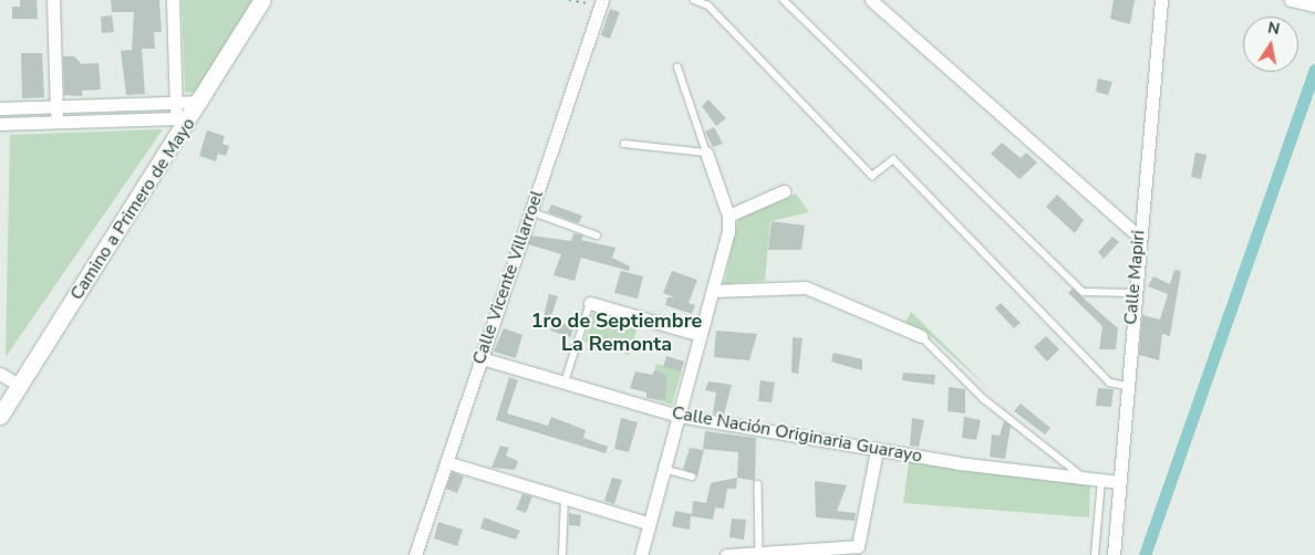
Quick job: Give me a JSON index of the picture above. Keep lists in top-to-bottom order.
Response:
{
  "streets": {
    "main road": ["Camino a Primero de Mayo"],
    "street": ["Calle Vicente Villarroel", "Calle Mapiri", "Calle Nación Originaria Guarayo"]
  },
  "crossings": [
    ["Calle Vicente Villarroel", "Calle Nación Originaria Guarayo"],
    ["Calle Mapiri", "Calle Nación Originaria Guarayo"]
  ],
  "districts": ["1ro de Septiembre La Remonta"],
  "north": "top"
}
